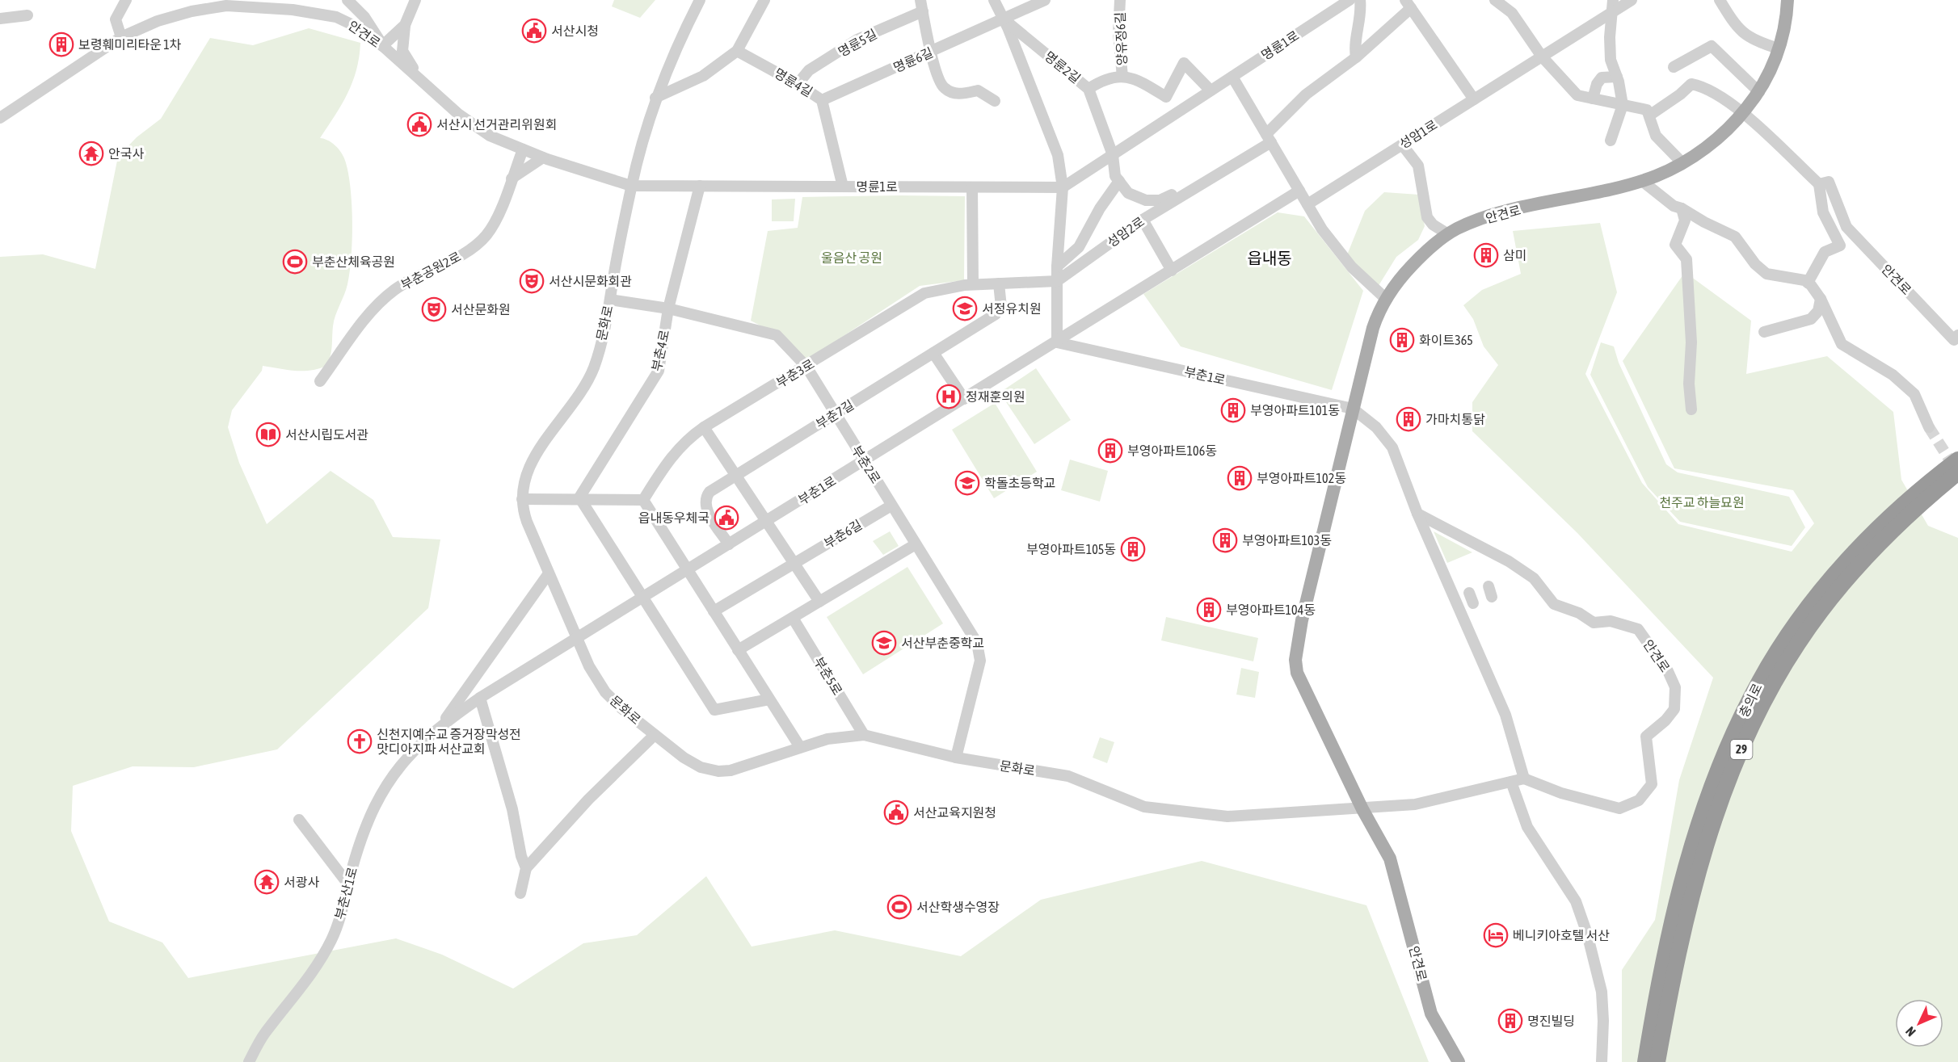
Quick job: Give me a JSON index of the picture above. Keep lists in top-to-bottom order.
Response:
{
  "streets": {
    "highway": ["충의로", "29"],
    "main road": ["안견로"],
    "street": [
      "양유정6길",
      "명륜5길",
      "명륜1로",
      "명륜6길",
      "명륜2길",
      "명륜4길",
      "성암1로",
      "성암2로",
      "부춘공원2로",
      "문화로",
      "부춘4로",
      "부춘3로",
      "부춘1로",
      "부춘7길",
      "부춘2로",
      "부춘6길",
      "부춘5로",
      "부춘산1로"
    ]
  },
  "crossings": [
    ["안견로", "명륜1로"],
    ["안견로", "부춘공원2로"],
    ["안견로", "문화로"],
    ["안견로", "부춘1로"],
    ["명륜5길", "명륜4길"],
    ["명륜1로", "명륜2길"],
    ["명륜1로", "명륜4길"],
    ["명륜1로", "문화로"],
    ["명륜1로", "부춘4로"],
    ["명륜6길", "명륜2길"],
    ["명륜6길", "명륜4길"],
    ["성암2로", "부춘3로"],
    ["문화로", "부춘1로"],
    ["문화로", "부춘2로"],
    ["문화로", "부춘5로"],
    ["문화로", "부춘산1로"],
    ["부춘4로", "부춘2로"],
    ["부춘3로", "부춘7길"],
    ["부춘3로", "부춘2로"],
    ["부춘1로", "부춘7길"],
    ["부춘1로", "부춘2로"],
    ["부춘1로", "부춘산1로"],
    ["부춘7길", "부춘2로"],
    ["부춘2로", "부춘6길"]
  ],
  "districts": ["읍내동"],
  "parks": ["울음산 공원", "천주교 하늘묘원"],
  "places": {
    "public building": [
      "서산시청",
      "서산시 선거관리위원회",
      "읍내동우체국",
      "서산교육지원청"
    ],
    "building": [
      "보령훼미리타운 1차",
      "삼미",
      "화이트365",
      "부영아파트101동",
      "가마치통닭",
      "부영아파트106동",
      "부영아파트102동",
      "부영아파트103동",
      "부영아파트105동",
      "부영아파트104동",
      "명진빌딩"
    ],
    "temple": ["안국사", "서광사"],
    "sports": ["부춘산체육공원", "서산학생수영장"],
    "theatre": ["서산시문화회관", "서산문화원"],
    "school or university": ["서정유치원", "학돌초등학교", "서산부춘중학교"],
    "hospital": ["정재훈의원"],
    "library": ["서산시립도서관"],
    "church": ["신천지예수교 증거장막성전 맛디아지파 서산교회"],
    "hotel": ["베니키아호텔 서산"]
  },
  "north": "bottom left"
}
